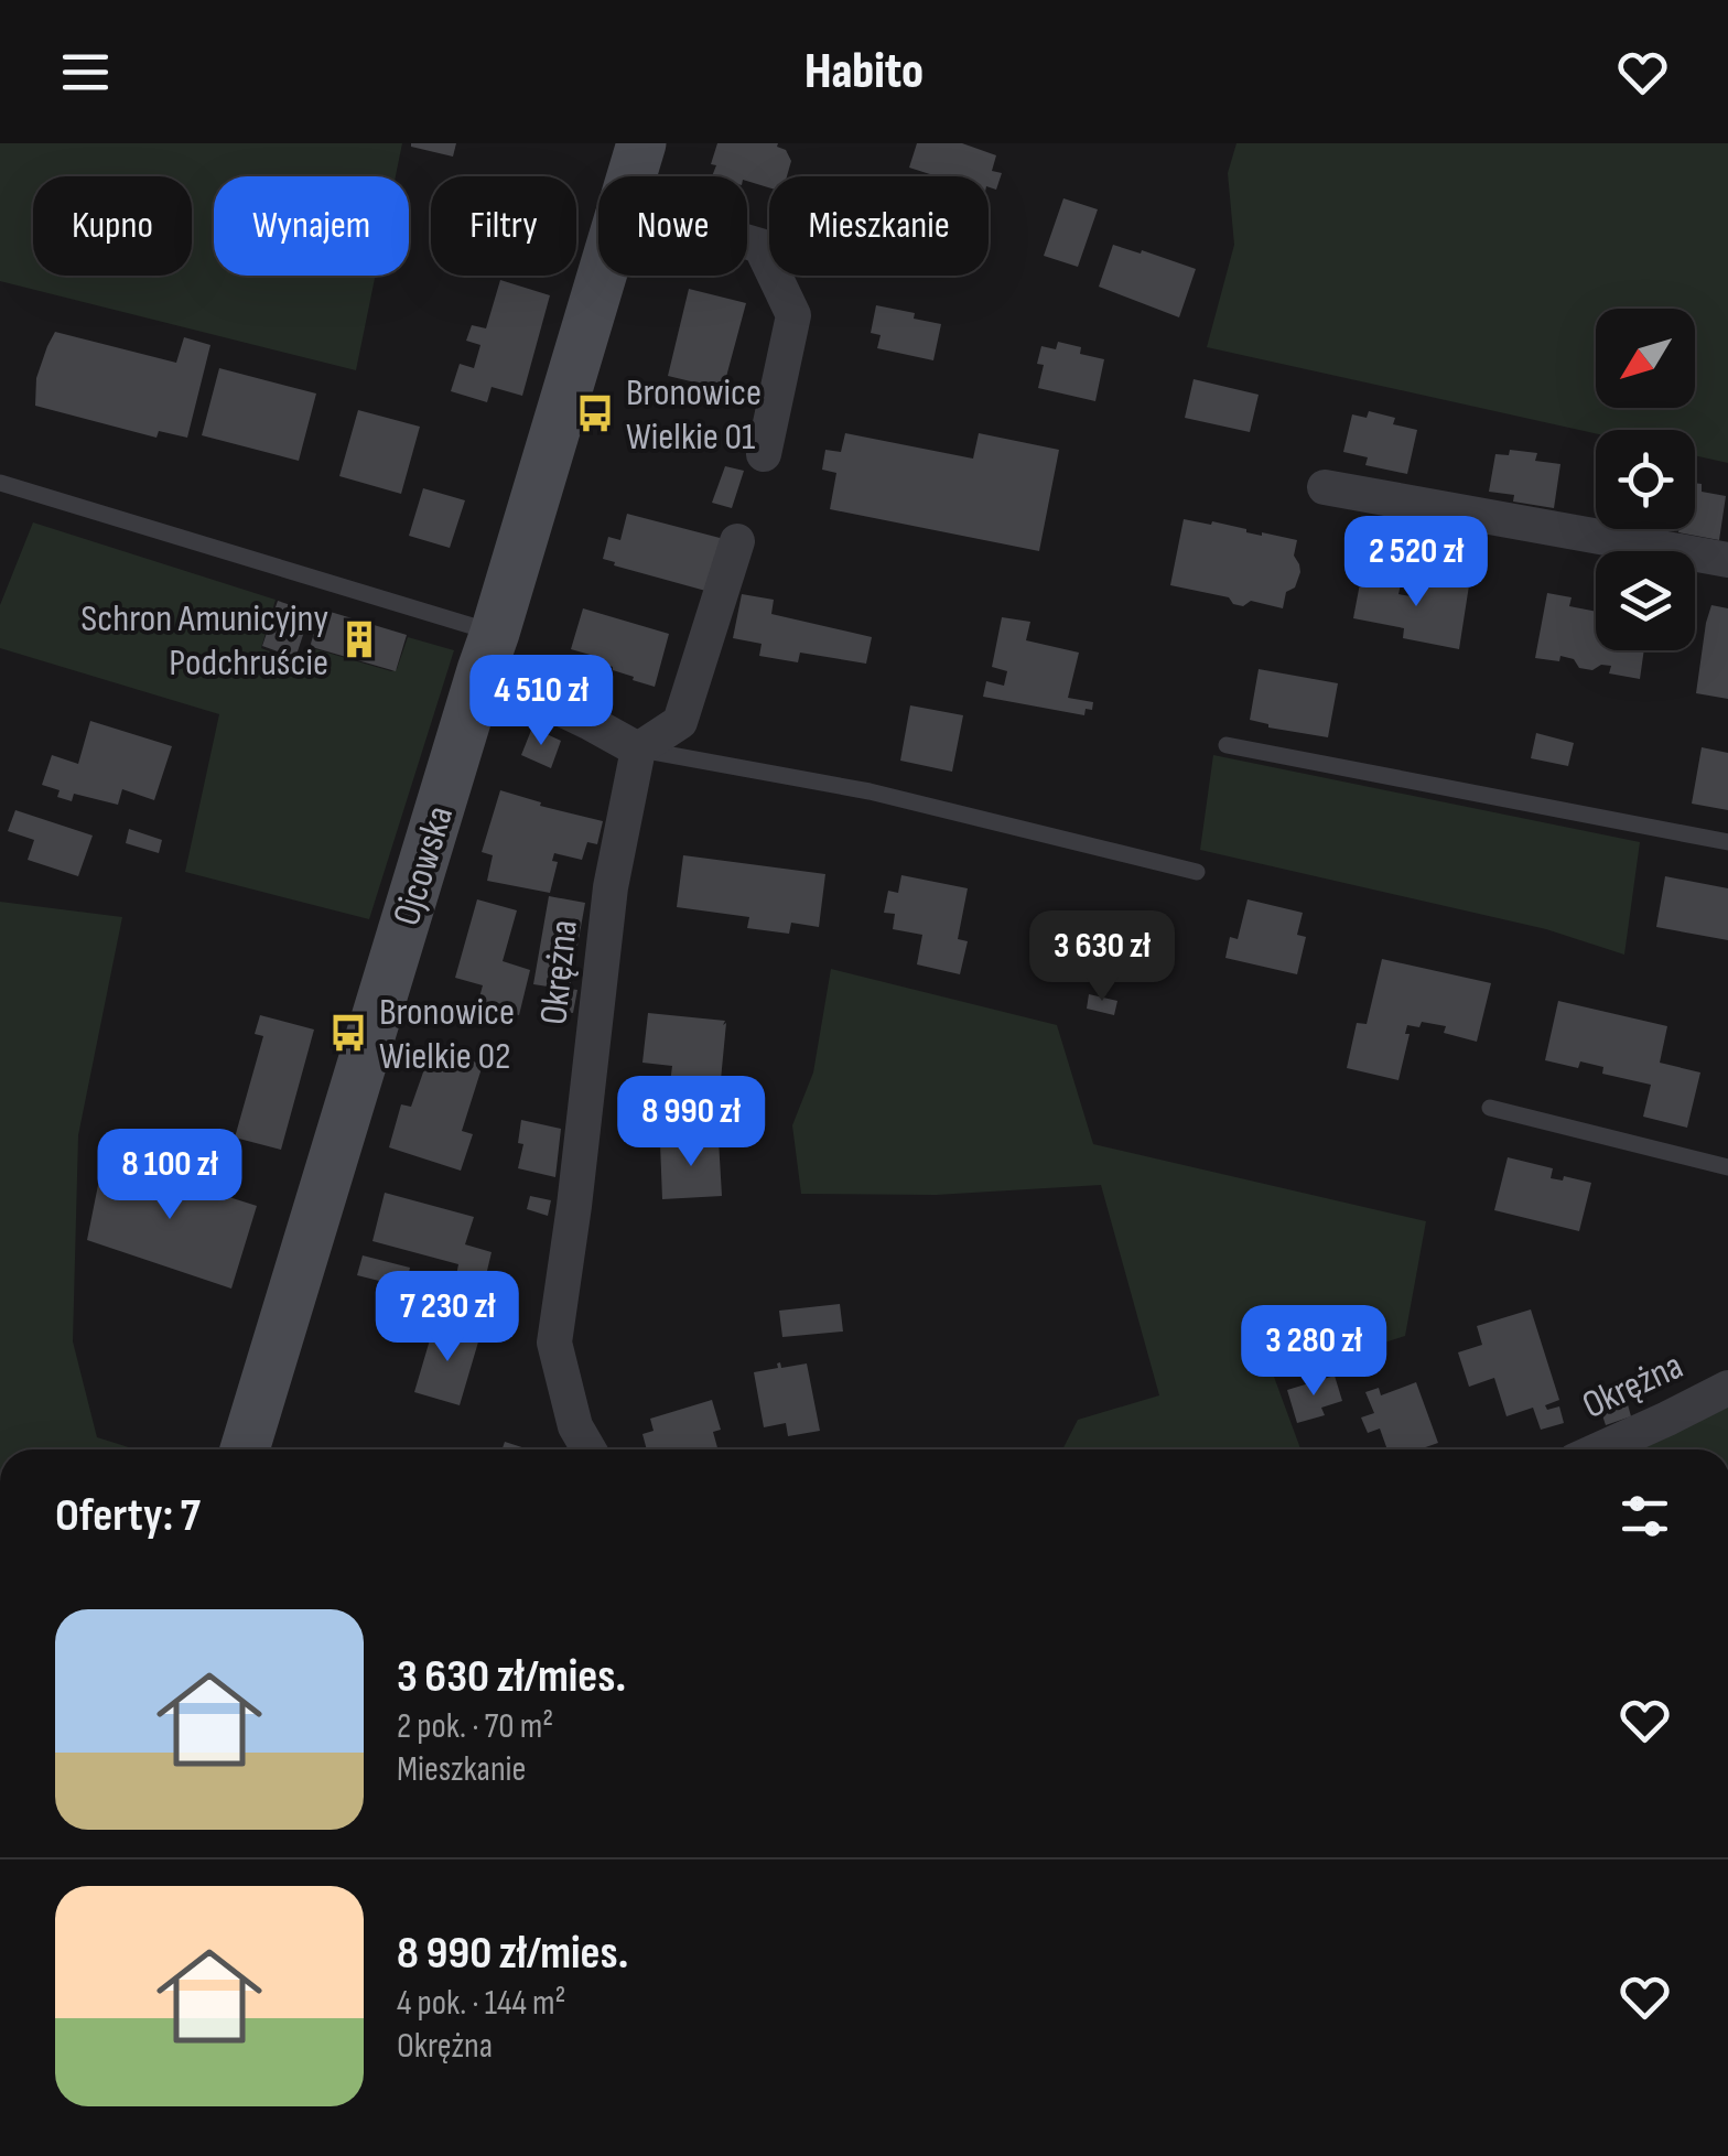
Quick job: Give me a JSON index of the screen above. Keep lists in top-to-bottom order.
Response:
{
  "streets": {
    "street": ["Ojcowska", "Okrężna"]
  },
  "places": {
    "bus stop": ["Bronowice Wielkie 01", "Bronowice Wielkie 02"],
    "building": ["Schron Amunicyjny Podchruście"]
  },
  "north": "bottom left",
  "page": {
    "header": "Habito",
    "chip": [
      "Kupno",
      "Wynajem",
      "Filtry",
      "Nowe",
      "Mieszkanie"
    ],
    "price": [
      "2 520 zł",
      "4 510 zł",
      "3 630 zł",
      "8 990 zł",
      "8 100 zł",
      "7 230 zł",
      "3 280 zł"
    ],
    "heading": "Oferty: 7",
    "list": [
      {
        "name": "3 630 zł/mies.",
        "note": "2 pok. · 70 m² · Mieszkanie"
      },
      {
        "name": "8 990 zł/mies.",
        "note": "4 pok. · 144 m² · Okrężna"
      }
    ]
  }
}
